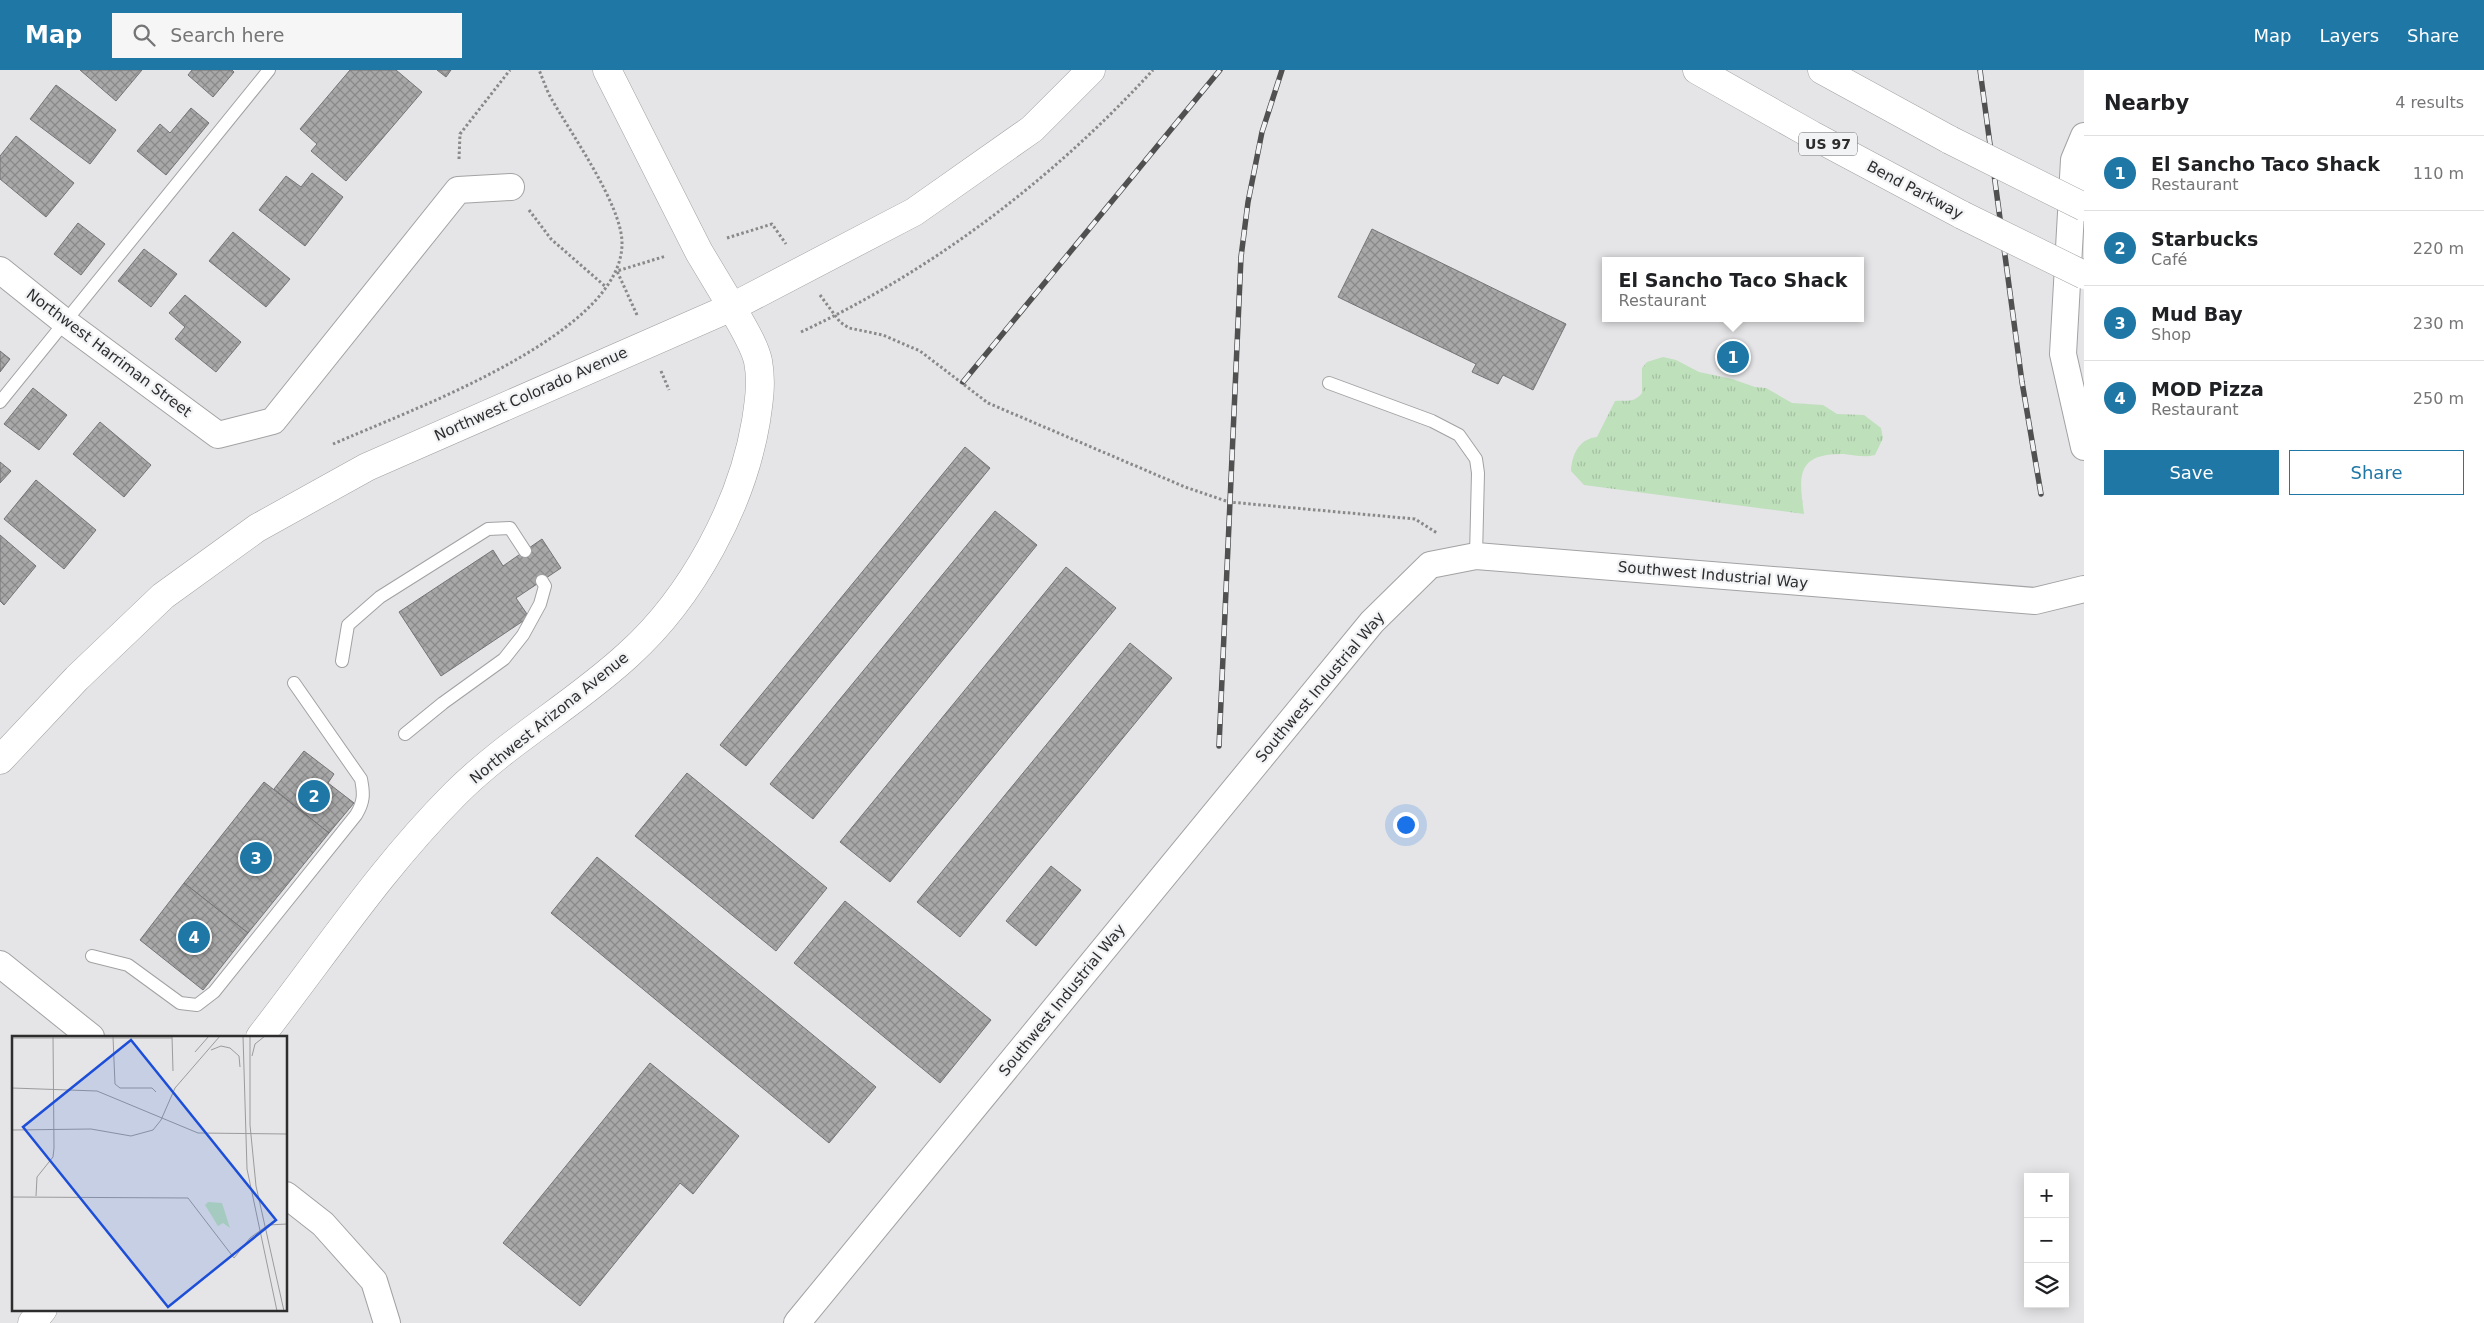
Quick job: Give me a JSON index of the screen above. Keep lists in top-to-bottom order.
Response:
{
  "streets": {
    "main road": [
      "US 97",
      "Bend Parkway",
      "Northwest Colorado Avenue",
      "Northwest Arizona Avenue"
    ],
    "street": ["Northwest Harriman Street", "Southwest Industrial Way"]
  },
  "crossings": [
    ["Northwest Colorado Avenue", "Northwest Arizona Avenue"]
  ],
  "page": {
    "header": "Map",
    "search": "Search here",
    "nav": ["Map", "Layers", "Share"],
    "heading": ["Nearby", "4 results"],
    "list": [
      {
        "mark": "1",
        "name": "El Sancho Taco Shack",
        "note": "Restaurant",
        "value": "110 m"
      },
      {
        "mark": "2",
        "name": "Starbucks",
        "note": "Café",
        "value": "220 m"
      },
      {
        "mark": "3",
        "name": "Mud Bay",
        "note": "Shop",
        "value": "230 m"
      },
      {
        "mark": "4",
        "name": "MOD Pizza",
        "note": "Restaurant",
        "value": "250 m"
      }
    ],
    "popup": ["El Sancho Taco Shack", "Restaurant"],
    "pins": [
      "1",
      "2",
      "3",
      "4"
    ],
    "buttons": ["Save", "Share"],
    "map_buttons": ["+", "−"]
  }
}
